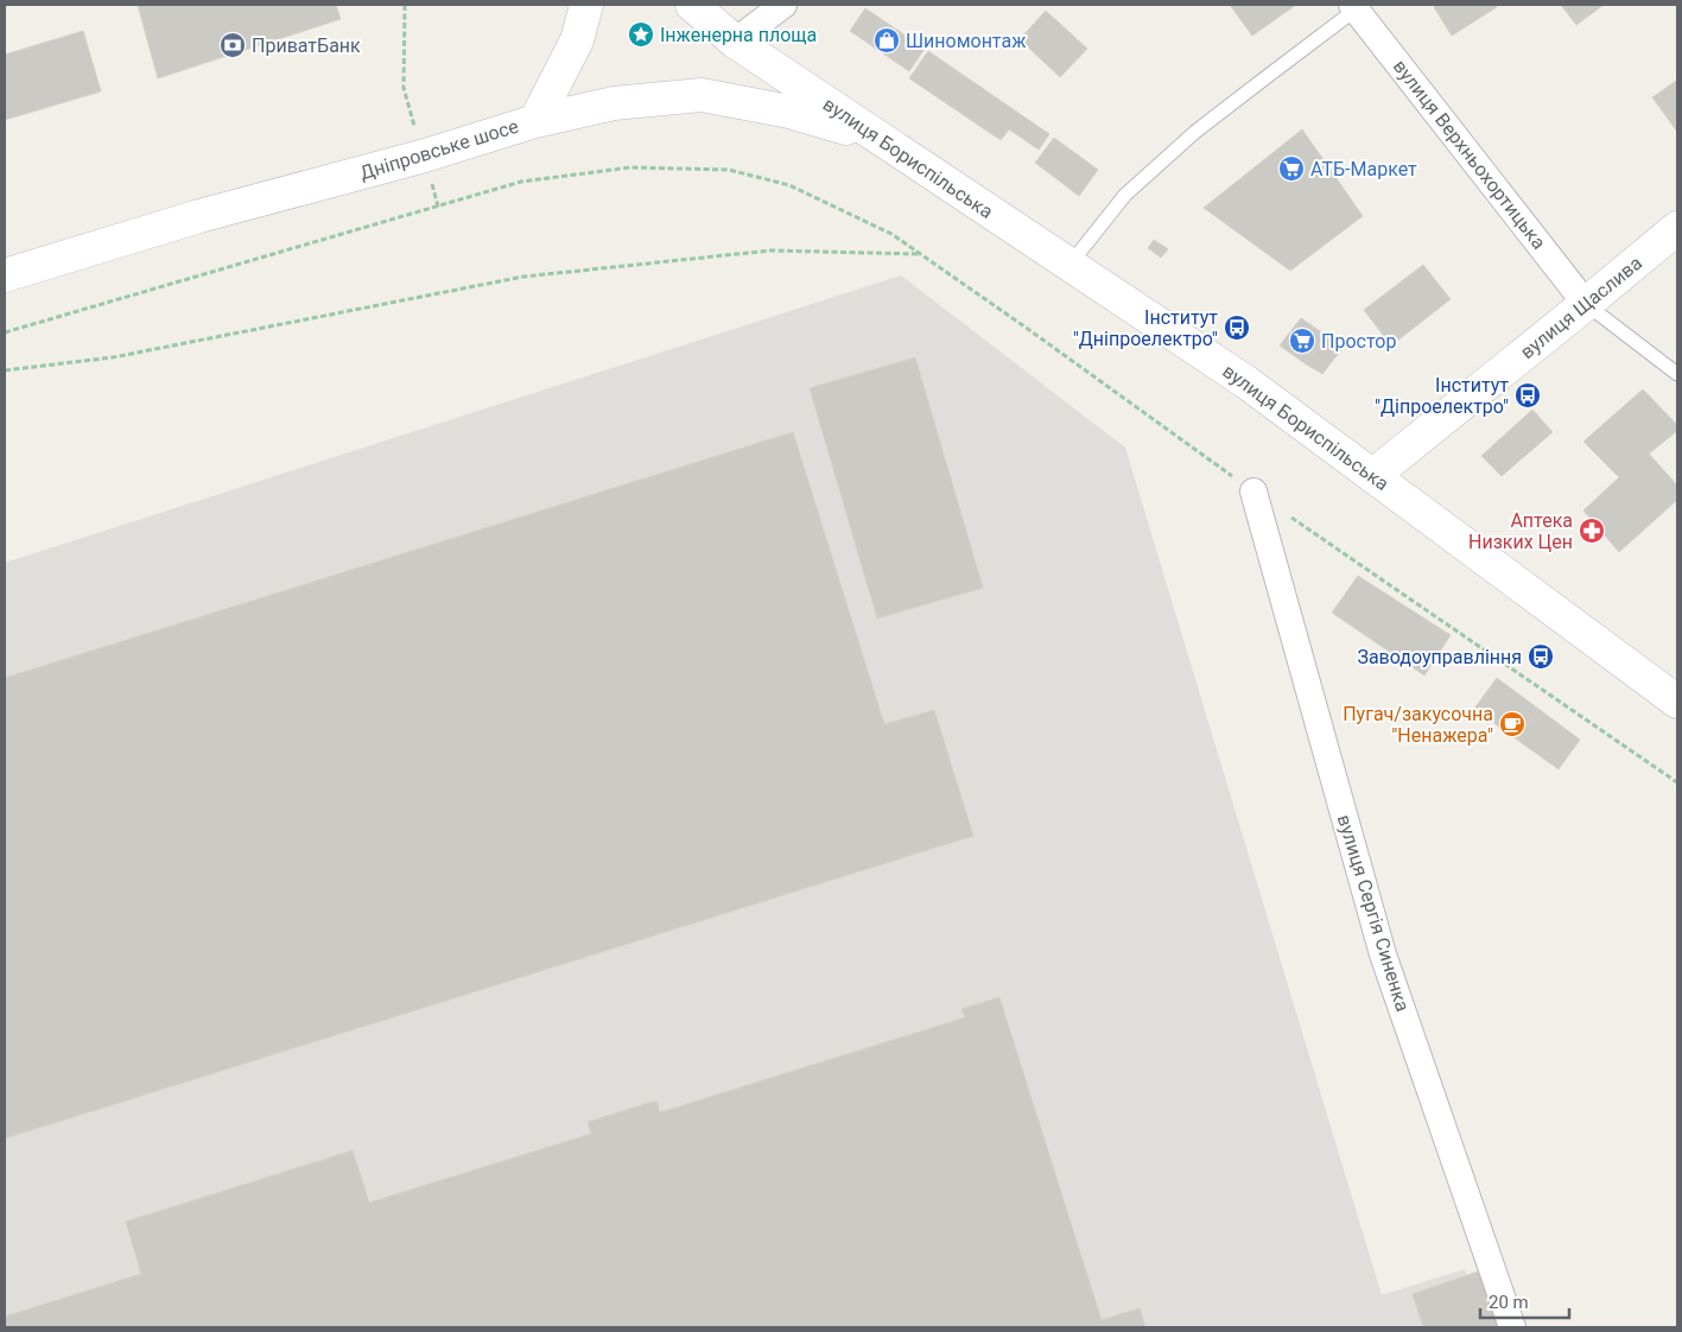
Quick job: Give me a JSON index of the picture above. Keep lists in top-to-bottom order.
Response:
{
  "streets": {
    "street": [
      "Дніпровське шосе",
      "вулиця Верхньохортицька",
      "вулиця Бориспільська",
      "вулиця Щаслива",
      "вулиця Сергія Синенка"
    ]
  },
  "crossings": [
    ["Дніпровське шосе", "вулиця Бориспільська"],
    ["вулиця Верхньохортицька", "вулиця Щаслива"],
    ["вулиця Бориспільська", "вулиця Щаслива"]
  ],
  "places": {
    "place": ["Інженерна площа"],
    "shop": ["Шиномонтаж"],
    "bank": ["ПриватБанк"],
    "supermarket": ["АТБ-Маркет", "Простор"],
    "bus stop": ["Інститут \"Дніпроелектро\"", "Інститут \"Діпроелектро\"", "Заводоуправління"],
    "pharmacy": ["Аптека Низких Цен"],
    "cafe": ["Пугач/закусочна \"Ненажера\""]
  },
  "scale_bar": "20 m"
}
